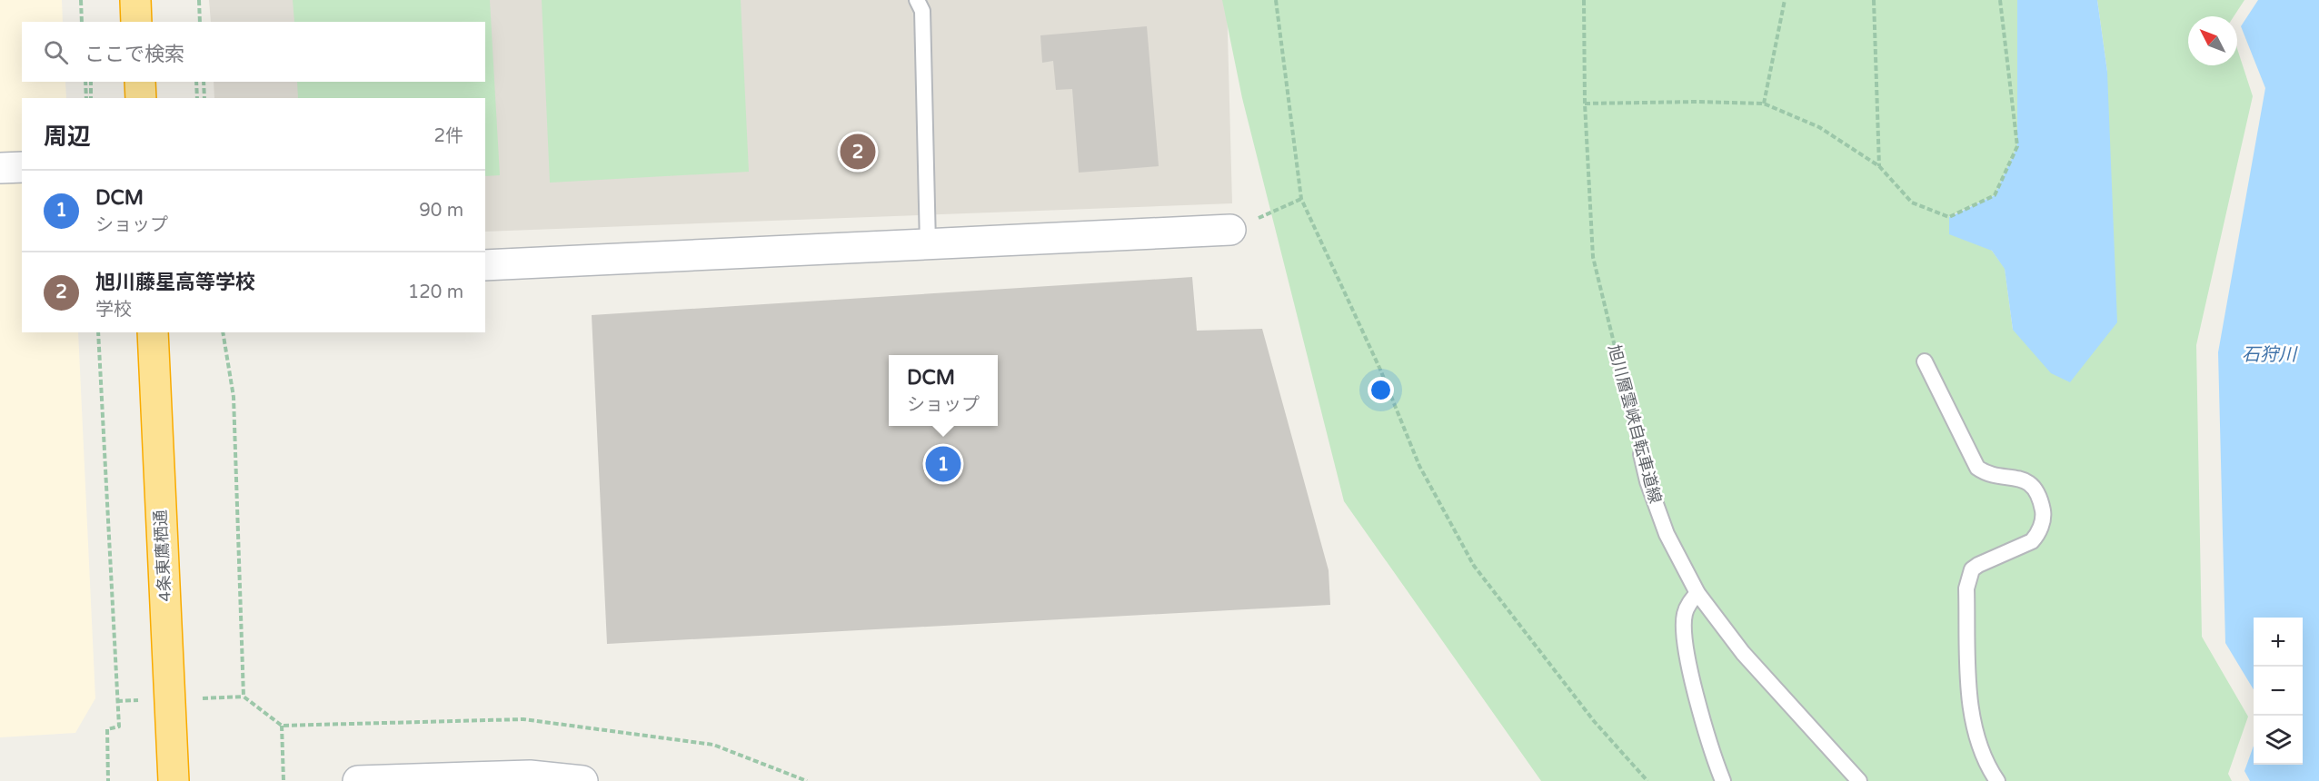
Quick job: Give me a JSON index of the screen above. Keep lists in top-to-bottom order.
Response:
{
  "streets": {
    "highway": ["4条東鷹栖通"],
    "lane": ["旭川層雲峡自転車道線"]
  },
  "water": ["石狩川"],
  "north": "top left",
  "page": {
    "search": "ここで検索",
    "heading": ["周辺", "2件"],
    "pins": ["2", "1"],
    "list": [
      {
        "mark": "1",
        "name": "DCM",
        "note": "ショップ",
        "value": "90 m"
      },
      {
        "mark": "2",
        "name": "旭川藤星高等学校",
        "note": "学校",
        "value": "120 m"
      }
    ],
    "popup": ["DCM", "ショップ"],
    "map_buttons": ["+", "−"]
  }
}
